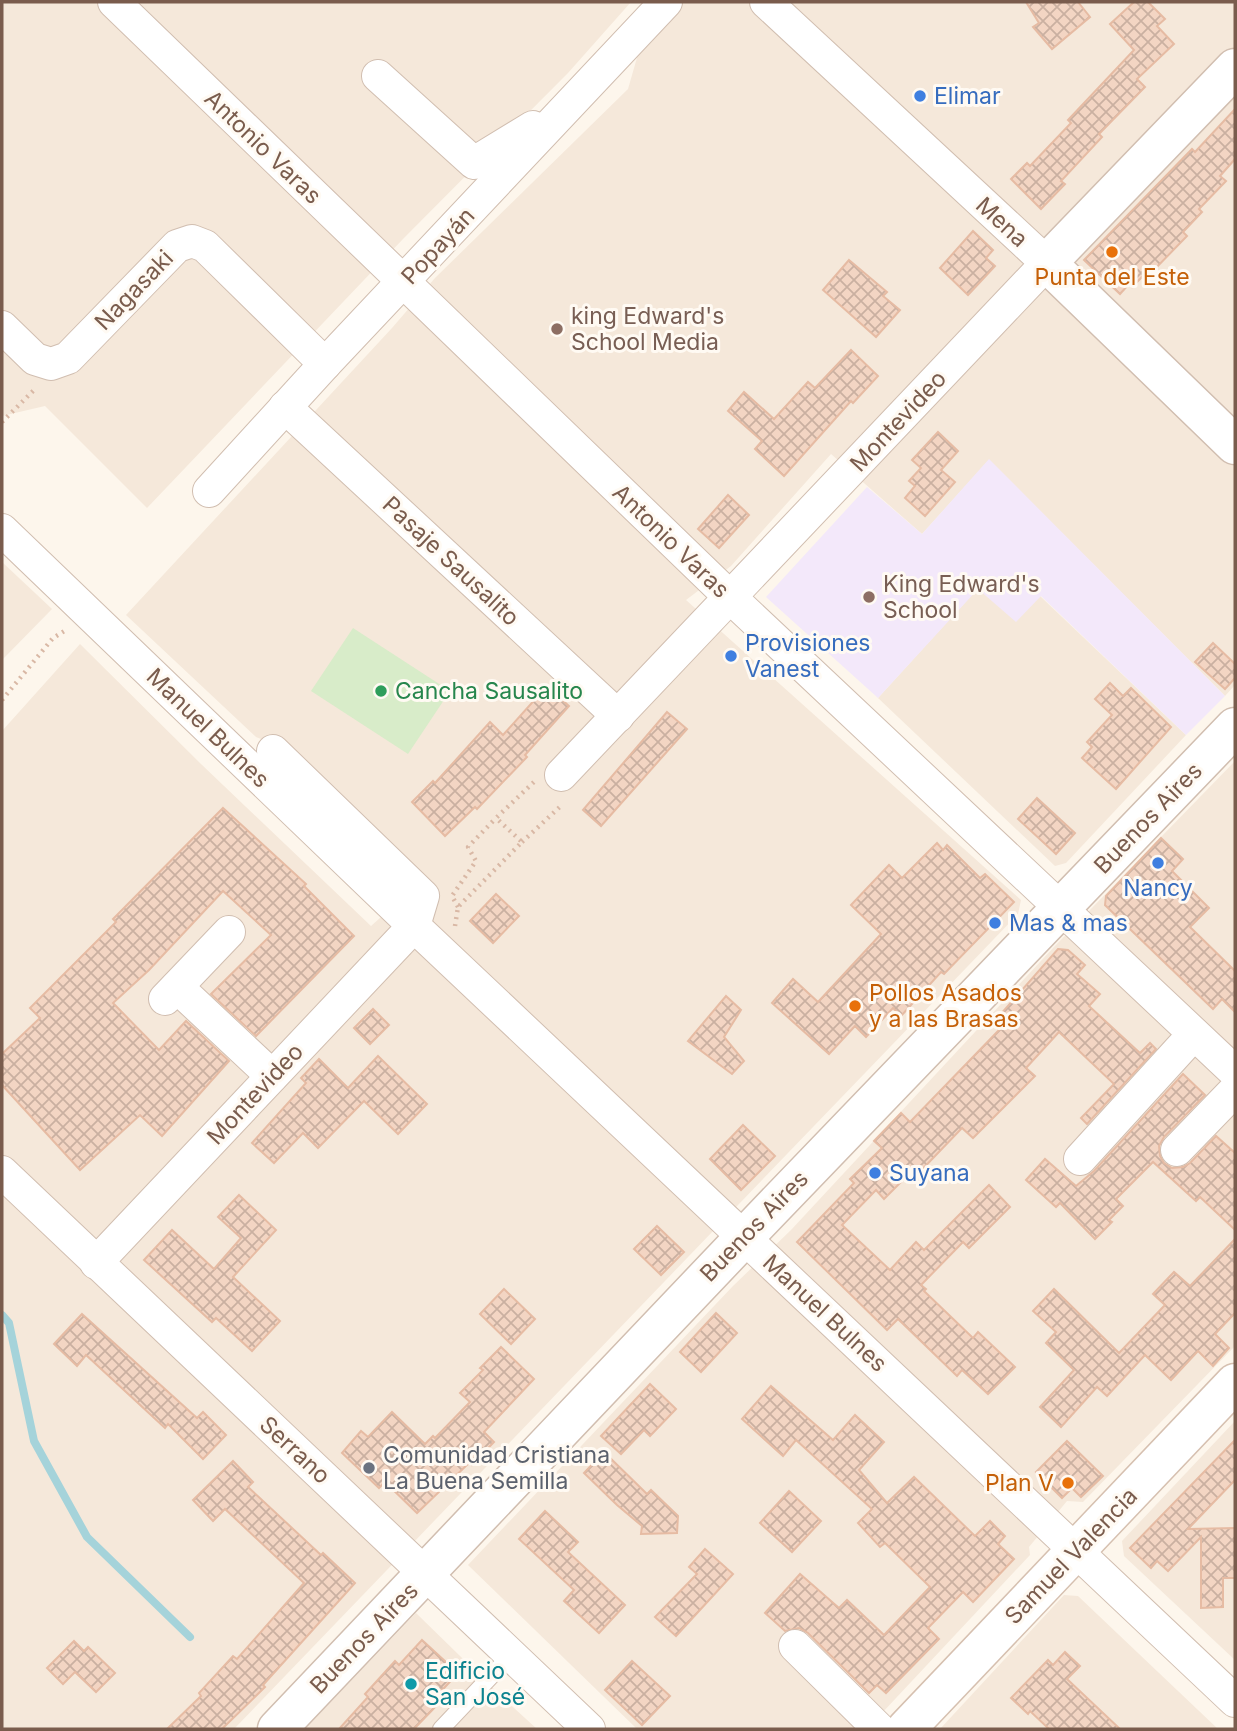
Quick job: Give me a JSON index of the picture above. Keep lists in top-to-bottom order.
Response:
{
  "streets": {
    "street": [
      "Antonio Varas",
      "Mena",
      "Popayán",
      "Nagasaki",
      "Montevideo",
      "Pasaje Sausalito",
      "Manuel Bulnes",
      "Buenos Aires",
      "Serrano",
      "Samuel Valencia"
    ]
  },
  "crossings": [
    ["Antonio Varas", "Popayán"],
    ["Antonio Varas", "Montevideo"],
    ["Antonio Varas", "Buenos Aires"],
    ["Mena", "Montevideo"],
    ["Popayán", "Nagasaki"],
    ["Popayán", "Pasaje Sausalito"],
    ["Montevideo", "Pasaje Sausalito"],
    ["Montevideo", "Manuel Bulnes"],
    ["Montevideo", "Serrano"],
    ["Manuel Bulnes", "Buenos Aires"],
    ["Manuel Bulnes", "Samuel Valencia"],
    ["Buenos Aires", "Serrano"]
  ],
  "places": [
    "Elimar",
    "Punta del Este",
    "king Edward's School Media",
    "King Edward's School",
    "Provisiones Vanest",
    "Cancha Sausalito",
    "Nancy",
    "Mas & mas",
    "Pollos Asados y a las Brasas",
    "Suyana",
    "Comunidad Cristiana La Buena Semilla",
    "Plan V",
    "Edificio San José"
  ]
}
